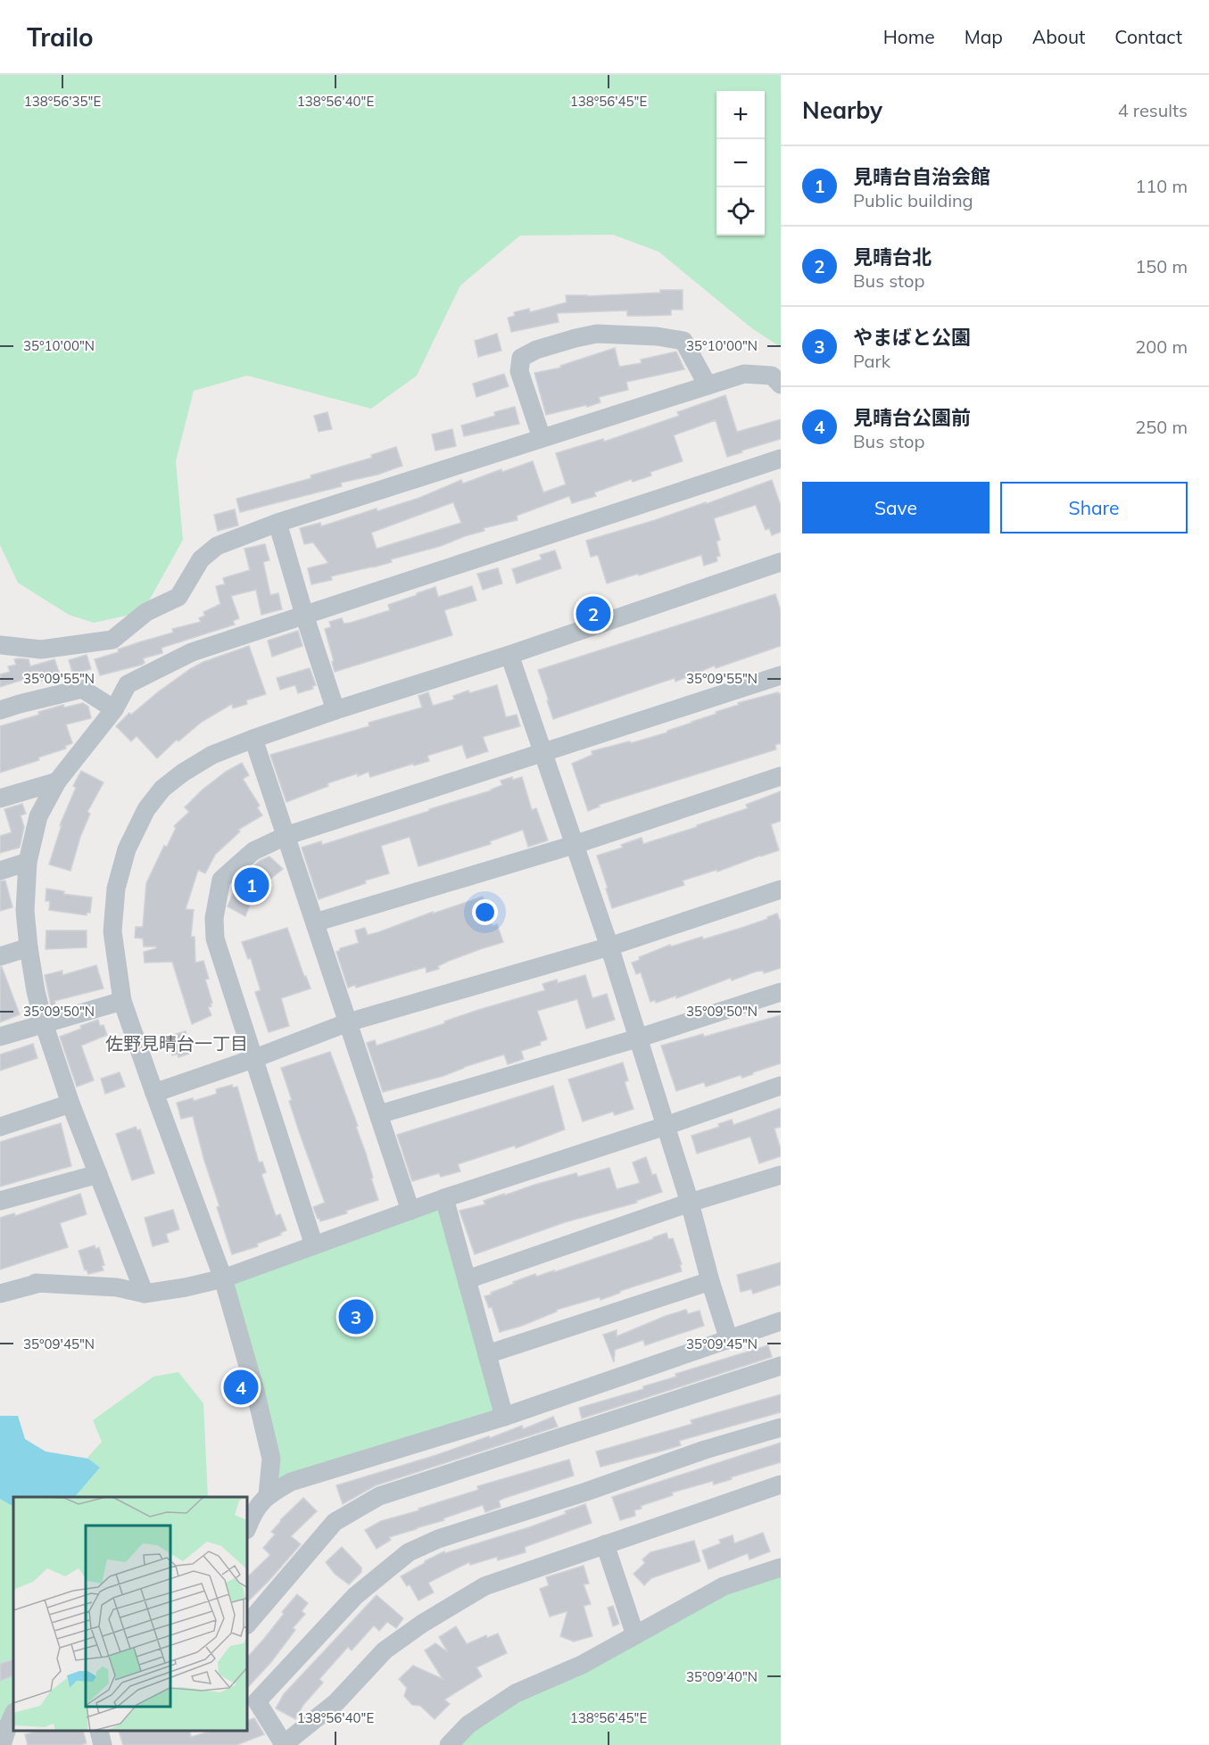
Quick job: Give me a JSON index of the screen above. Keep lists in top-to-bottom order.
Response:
{
  "districts": ["佐野見晴台一丁目"],
  "page": {
    "header": "Trailo",
    "nav": [
      "Home",
      "Map",
      "About",
      "Contact"
    ],
    "heading": ["Nearby", "4 results"],
    "map_buttons": ["+", "−"],
    "list": [
      {
        "mark": "1",
        "name": "見晴台自治会館",
        "note": "Public building",
        "value": "110 m"
      },
      {
        "mark": "2",
        "name": "見晴台北",
        "note": "Bus stop",
        "value": "150 m"
      },
      {
        "mark": "3",
        "name": "やまばと公園",
        "note": "Park",
        "value": "200 m"
      },
      {
        "mark": "4",
        "name": "見晴台公園前",
        "note": "Bus stop",
        "value": "250 m"
      }
    ],
    "buttons": ["Save", "Share"],
    "pins": [
      "2",
      "1",
      "3",
      "4"
    ]
  },
  "coordinates": [
    "138°56'35\"E",
    "138°56'40\"E",
    "138°56'45\"E",
    "35°10'00\"N",
    "35°09'55\"N",
    "35°09'50\"N",
    "35°09'45\"N",
    "35°09'40\"N"
  ]
}
